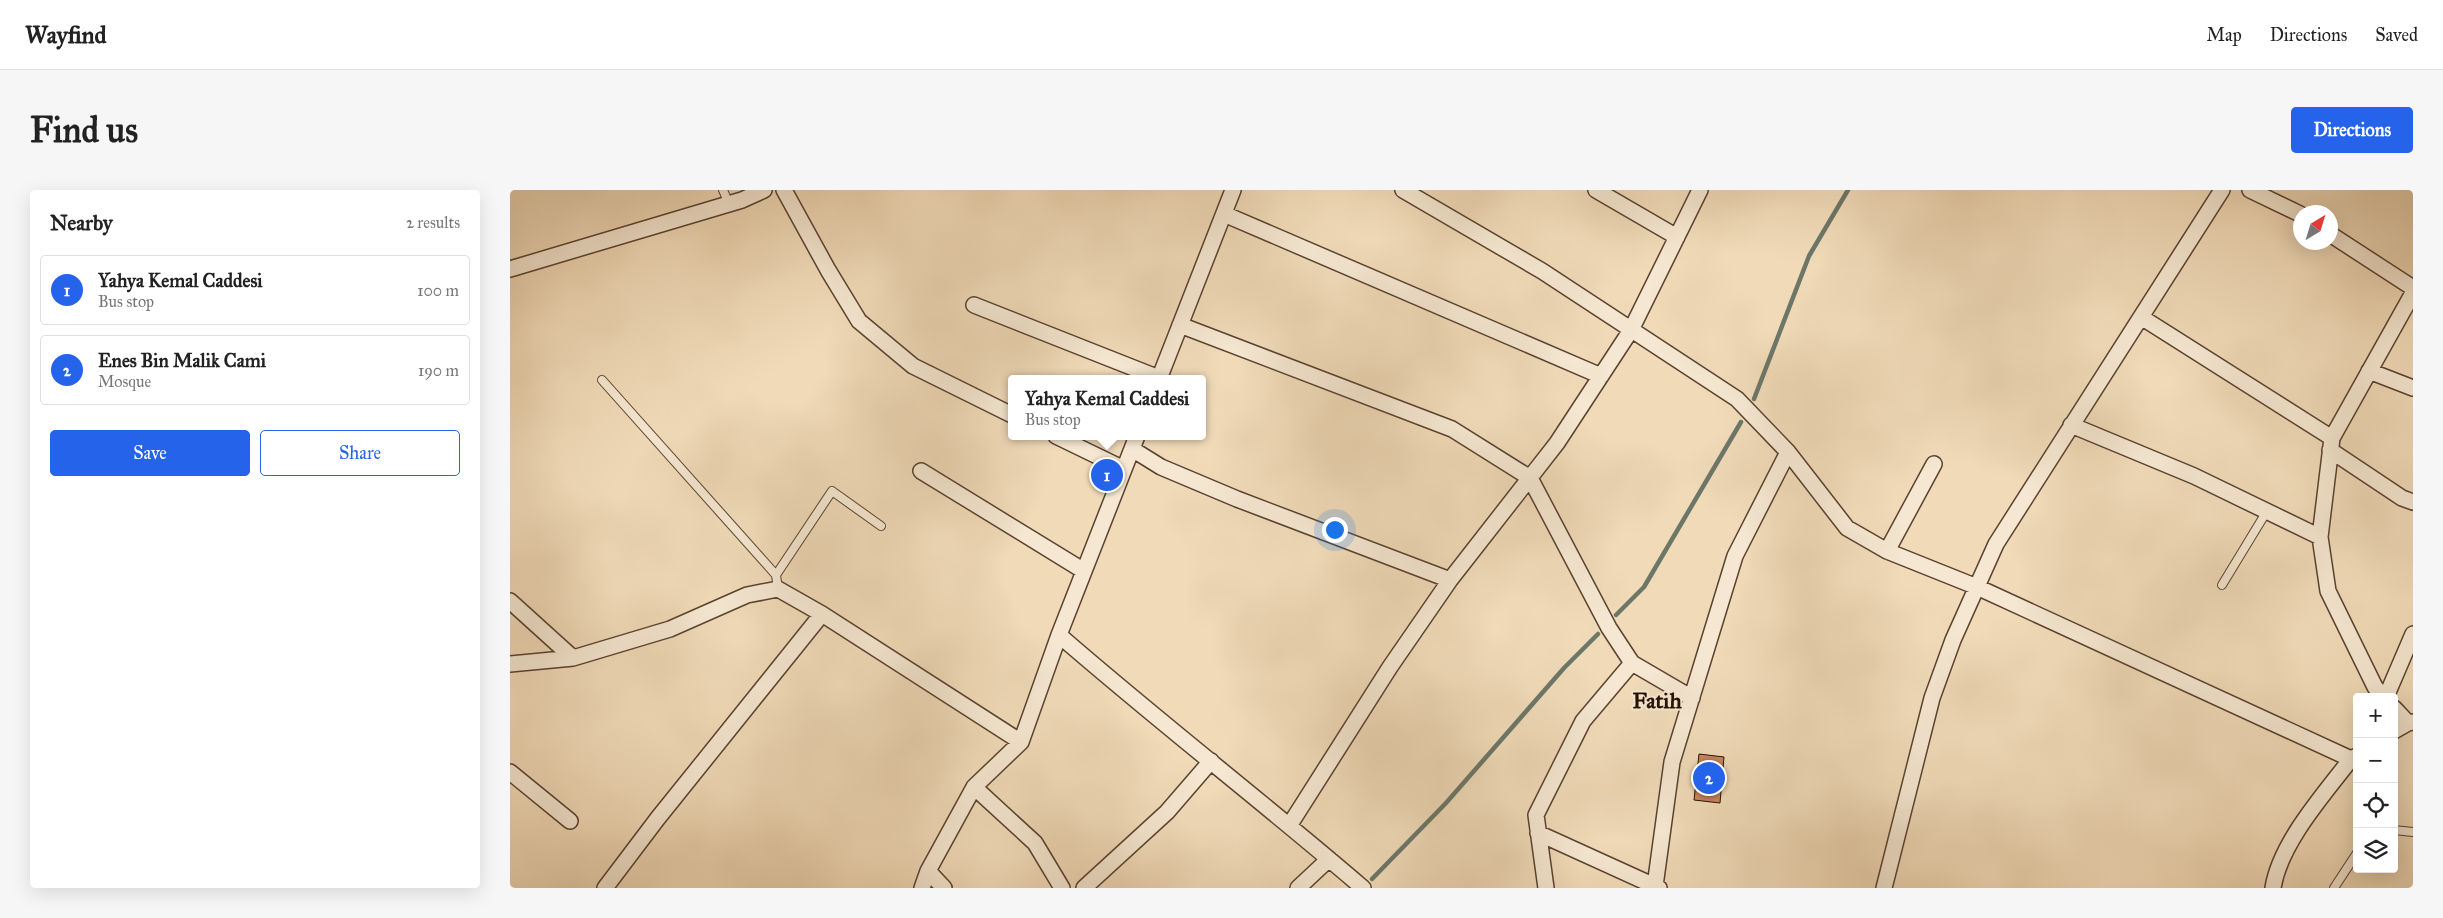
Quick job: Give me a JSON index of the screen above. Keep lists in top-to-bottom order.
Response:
{
  "districts": ["Fatih"],
  "north": "top right",
  "page": {
    "header": "Wayfind",
    "nav": ["Map", "Directions", "Saved"],
    "buttons": [
      "Directions",
      ["Save", "Share"]
    ],
    "title": "Find us",
    "heading": ["Nearby", "2 results"],
    "list": [
      {
        "mark": "1",
        "name": "Yahya Kemal Caddesi",
        "note": "Bus stop",
        "value": "100 m"
      },
      {
        "mark": "2",
        "name": "Enes Bin Malik Cami",
        "note": "Mosque",
        "value": "190 m"
      }
    ],
    "popup": ["Yahya Kemal Caddesi", "Bus stop"],
    "pins": ["1", "2"],
    "map_buttons": ["+", "−"]
  }
}
